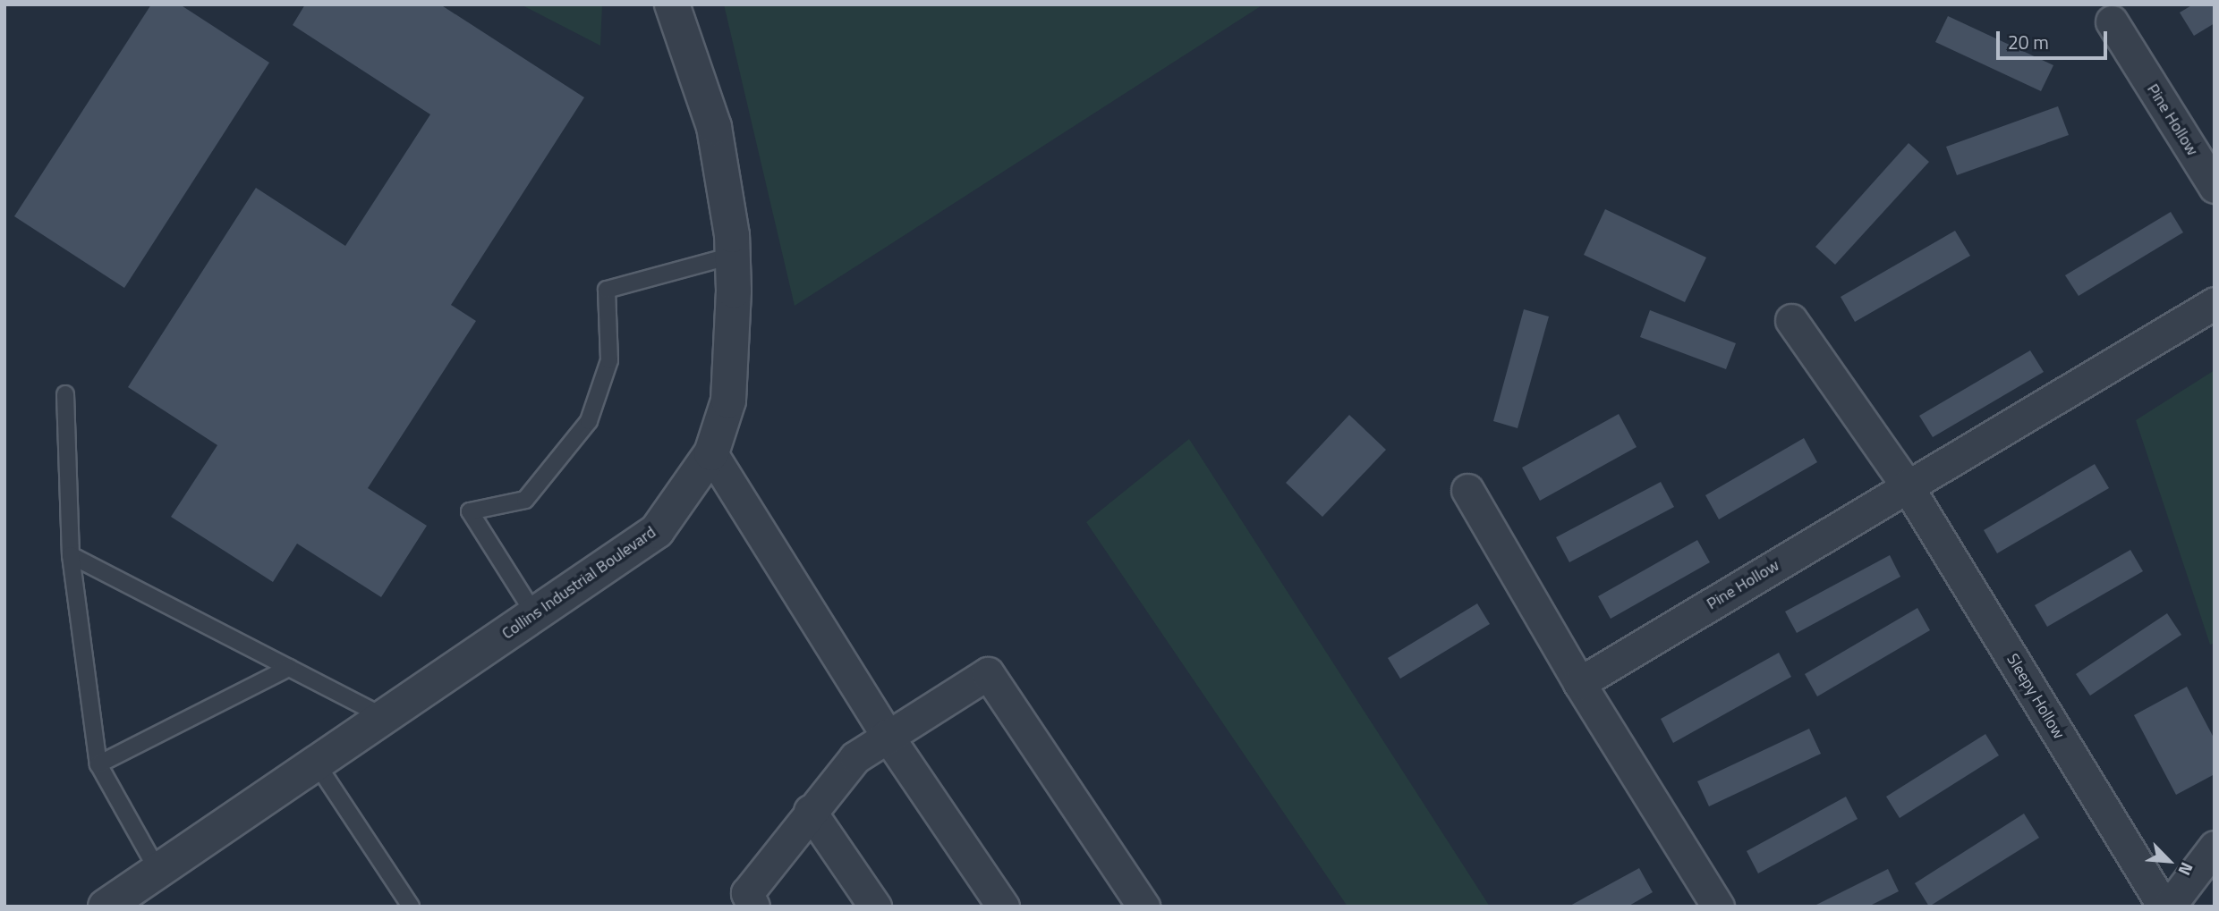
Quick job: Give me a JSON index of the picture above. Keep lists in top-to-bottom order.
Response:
{
  "streets": {
    "street": ["Pine Hollow", "Collins Industrial Boulevard", "Sleepy Hollow"]
  },
  "crossings": [
    ["Pine Hollow", "Sleepy Hollow"]
  ],
  "scale_bar": "20 m",
  "north": "bottom right"
}
